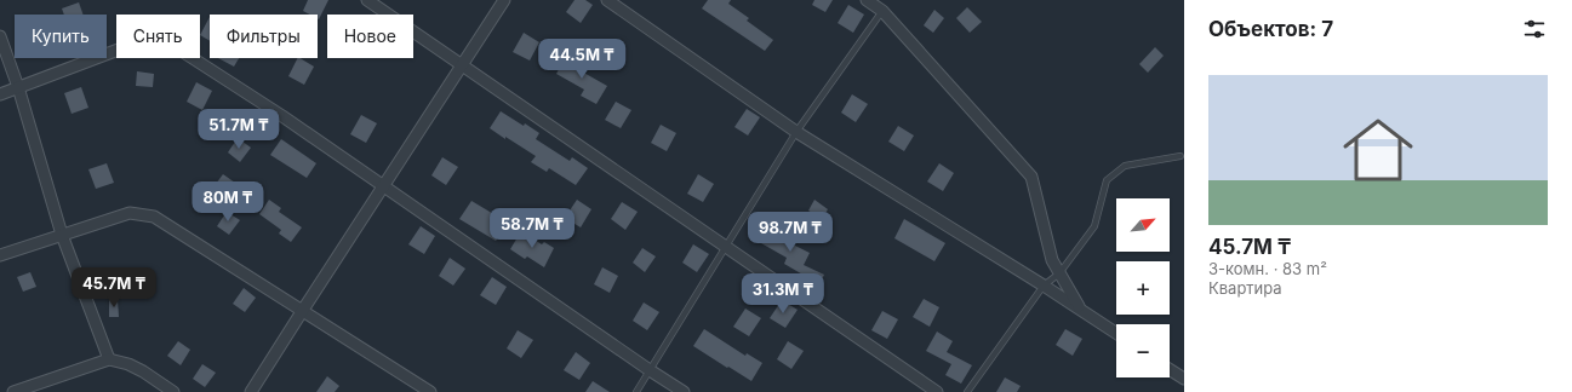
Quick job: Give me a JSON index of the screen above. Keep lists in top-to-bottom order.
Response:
{
  "north": "top right",
  "page": {
    "heading": "Объектов: 7",
    "chip": [
      "Купить",
      "Снять",
      "Фильтры",
      "Новое"
    ],
    "price": [
      "44.5M ₸",
      "51.7M ₸",
      "80M ₸",
      "58.7M ₸",
      "98.7M ₸",
      "45.7M ₸",
      "31.3M ₸"
    ],
    "list": [
      {
        "name": "45.7M ₸",
        "note": "3-комн. · 83 m² · Квартира"
      }
    ],
    "map_buttons": ["+", "−"]
  }
}
